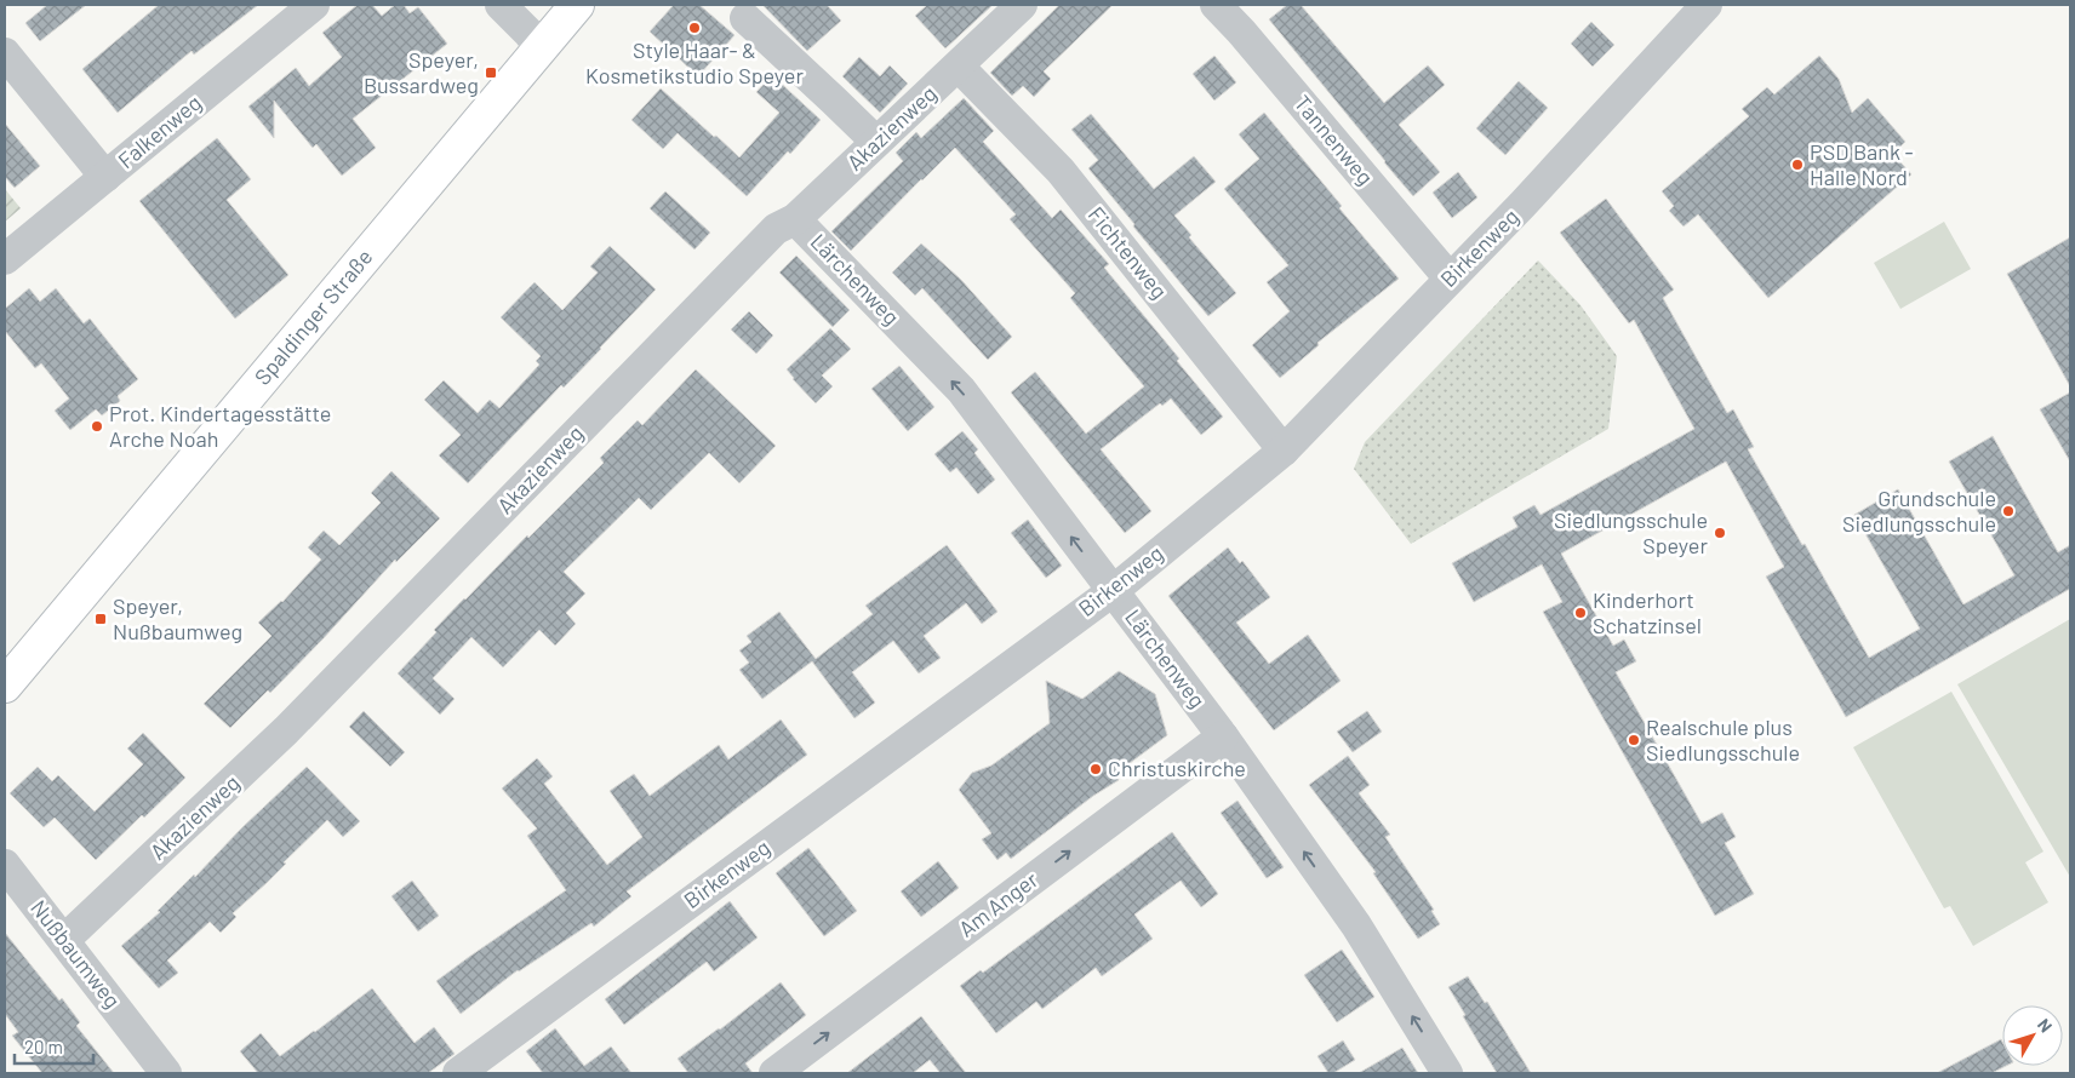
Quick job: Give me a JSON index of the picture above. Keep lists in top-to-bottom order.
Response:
{
  "streets": {
    "street": [
      "Akazienweg",
      "Falkenweg",
      "Tannenweg",
      "Birkenweg",
      "Fichtenweg",
      "Lärchenweg",
      "Spaldinger Straße",
      "Am Anger",
      "Nußbaumweg"
    ]
  },
  "crossings": [
    ["Akazienweg", "Fichtenweg"],
    ["Akazienweg", "Lärchenweg"],
    ["Akazienweg", "Nußbaumweg"],
    ["Tannenweg", "Birkenweg"],
    ["Birkenweg", "Fichtenweg"],
    ["Birkenweg", "Lärchenweg"],
    ["Lärchenweg", "Am Anger"]
  ],
  "one_way": ["Lärchenweg", "Am Anger"],
  "places": {
    "other": [
      "Style Haar- & Kosmetikstudio Speyer",
      "PSD Bank - Halle Nord",
      "Prot. Kindertagesstätte Arche Noah",
      "Grundschule Siedlungsschule",
      "Siedlungsschule Speyer",
      "Kinderhort Schatzinsel",
      "Realschule plus Siedlungsschule",
      "Christuskirche"
    ],
    "transit": ["Speyer, Bussardweg", "Speyer, Nußbaumweg"]
  },
  "scale_bar": "20 m",
  "north": "top right"
}
